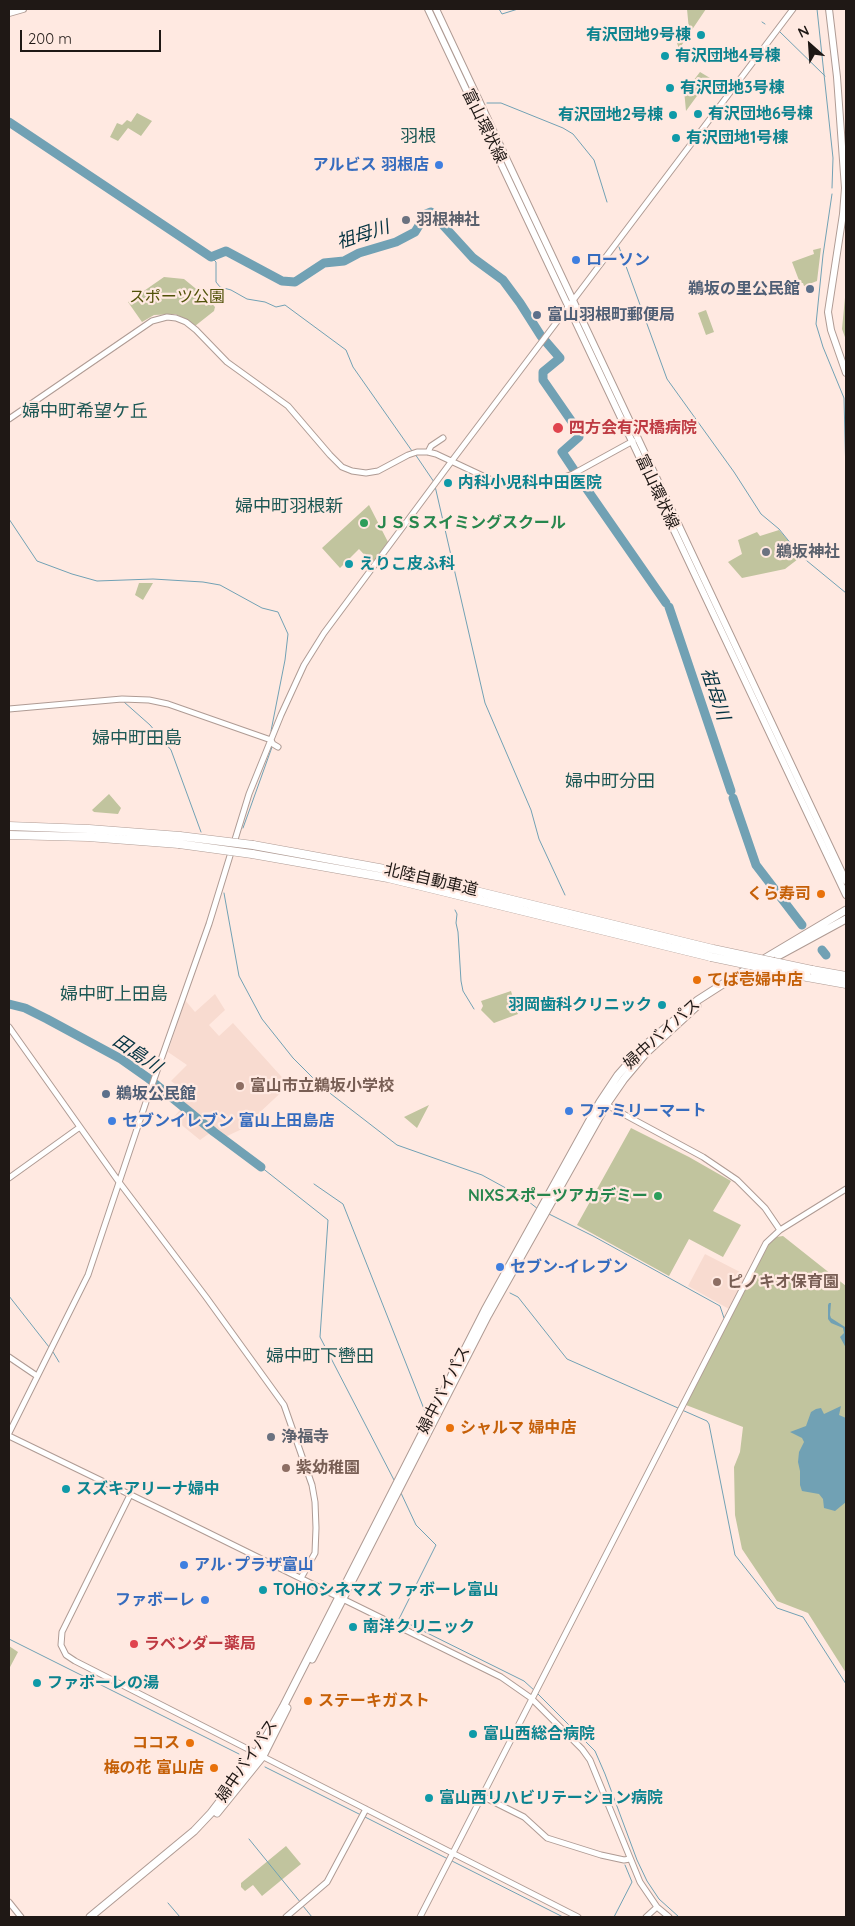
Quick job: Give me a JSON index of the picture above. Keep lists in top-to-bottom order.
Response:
{
  "streets": {
    "highway": ["北陸自動車道", "婦中バイパス"],
    "main road": ["富山環状線"]
  },
  "districts": [
    "羽根",
    "婦中町希望ケ丘",
    "婦中町羽根新",
    "婦中町田島",
    "婦中町分田",
    "婦中町上田島",
    "婦中町下轡田"
  ],
  "water": ["祖母川", "田島川"],
  "parks": ["スポーツ公園"],
  "places": [
    "有沢団地9号棟",
    "有沢団地4号棟",
    "有沢団地3号棟",
    "有沢団地6号棟",
    "有沢団地2号棟",
    "有沢団地1号棟",
    "アルビス 羽根店",
    "羽根神社",
    "ローソン",
    "鵜坂の里公民館",
    "富山羽根町郵便局",
    "四方会有沢橋病院",
    "内科小児科中田医院",
    "ＪＳＳスイミングスクール",
    "鵜坂神社",
    "えりこ皮ふ科",
    "くら寿司",
    "てば壱婦中店",
    "羽岡歯科クリニック",
    "富山市立鵜坂小学校",
    "鵜坂公民館",
    "ファミリーマート",
    "セブンイレブン 富山上田島店",
    "NIXSスポーツアカデミー",
    "セブン-イレブン",
    "ピノキオ保育園",
    "シャルマ 婦中店",
    "浄福寺",
    "紫幼稚園",
    "スズキアリーナ婦中",
    "アル･プラザ富山",
    "TOHOシネマズ ファボーレ富山",
    "ファボーレ",
    "南洋クリニック",
    "ラベンダー薬局",
    "ファボーレの湯",
    "ステーキガスト",
    "富山西総合病院",
    "ココス",
    "梅の花 富山店",
    "富山西リハビリテーション病院"
  ],
  "scale_bar": "200 m",
  "north": "top left"
}
